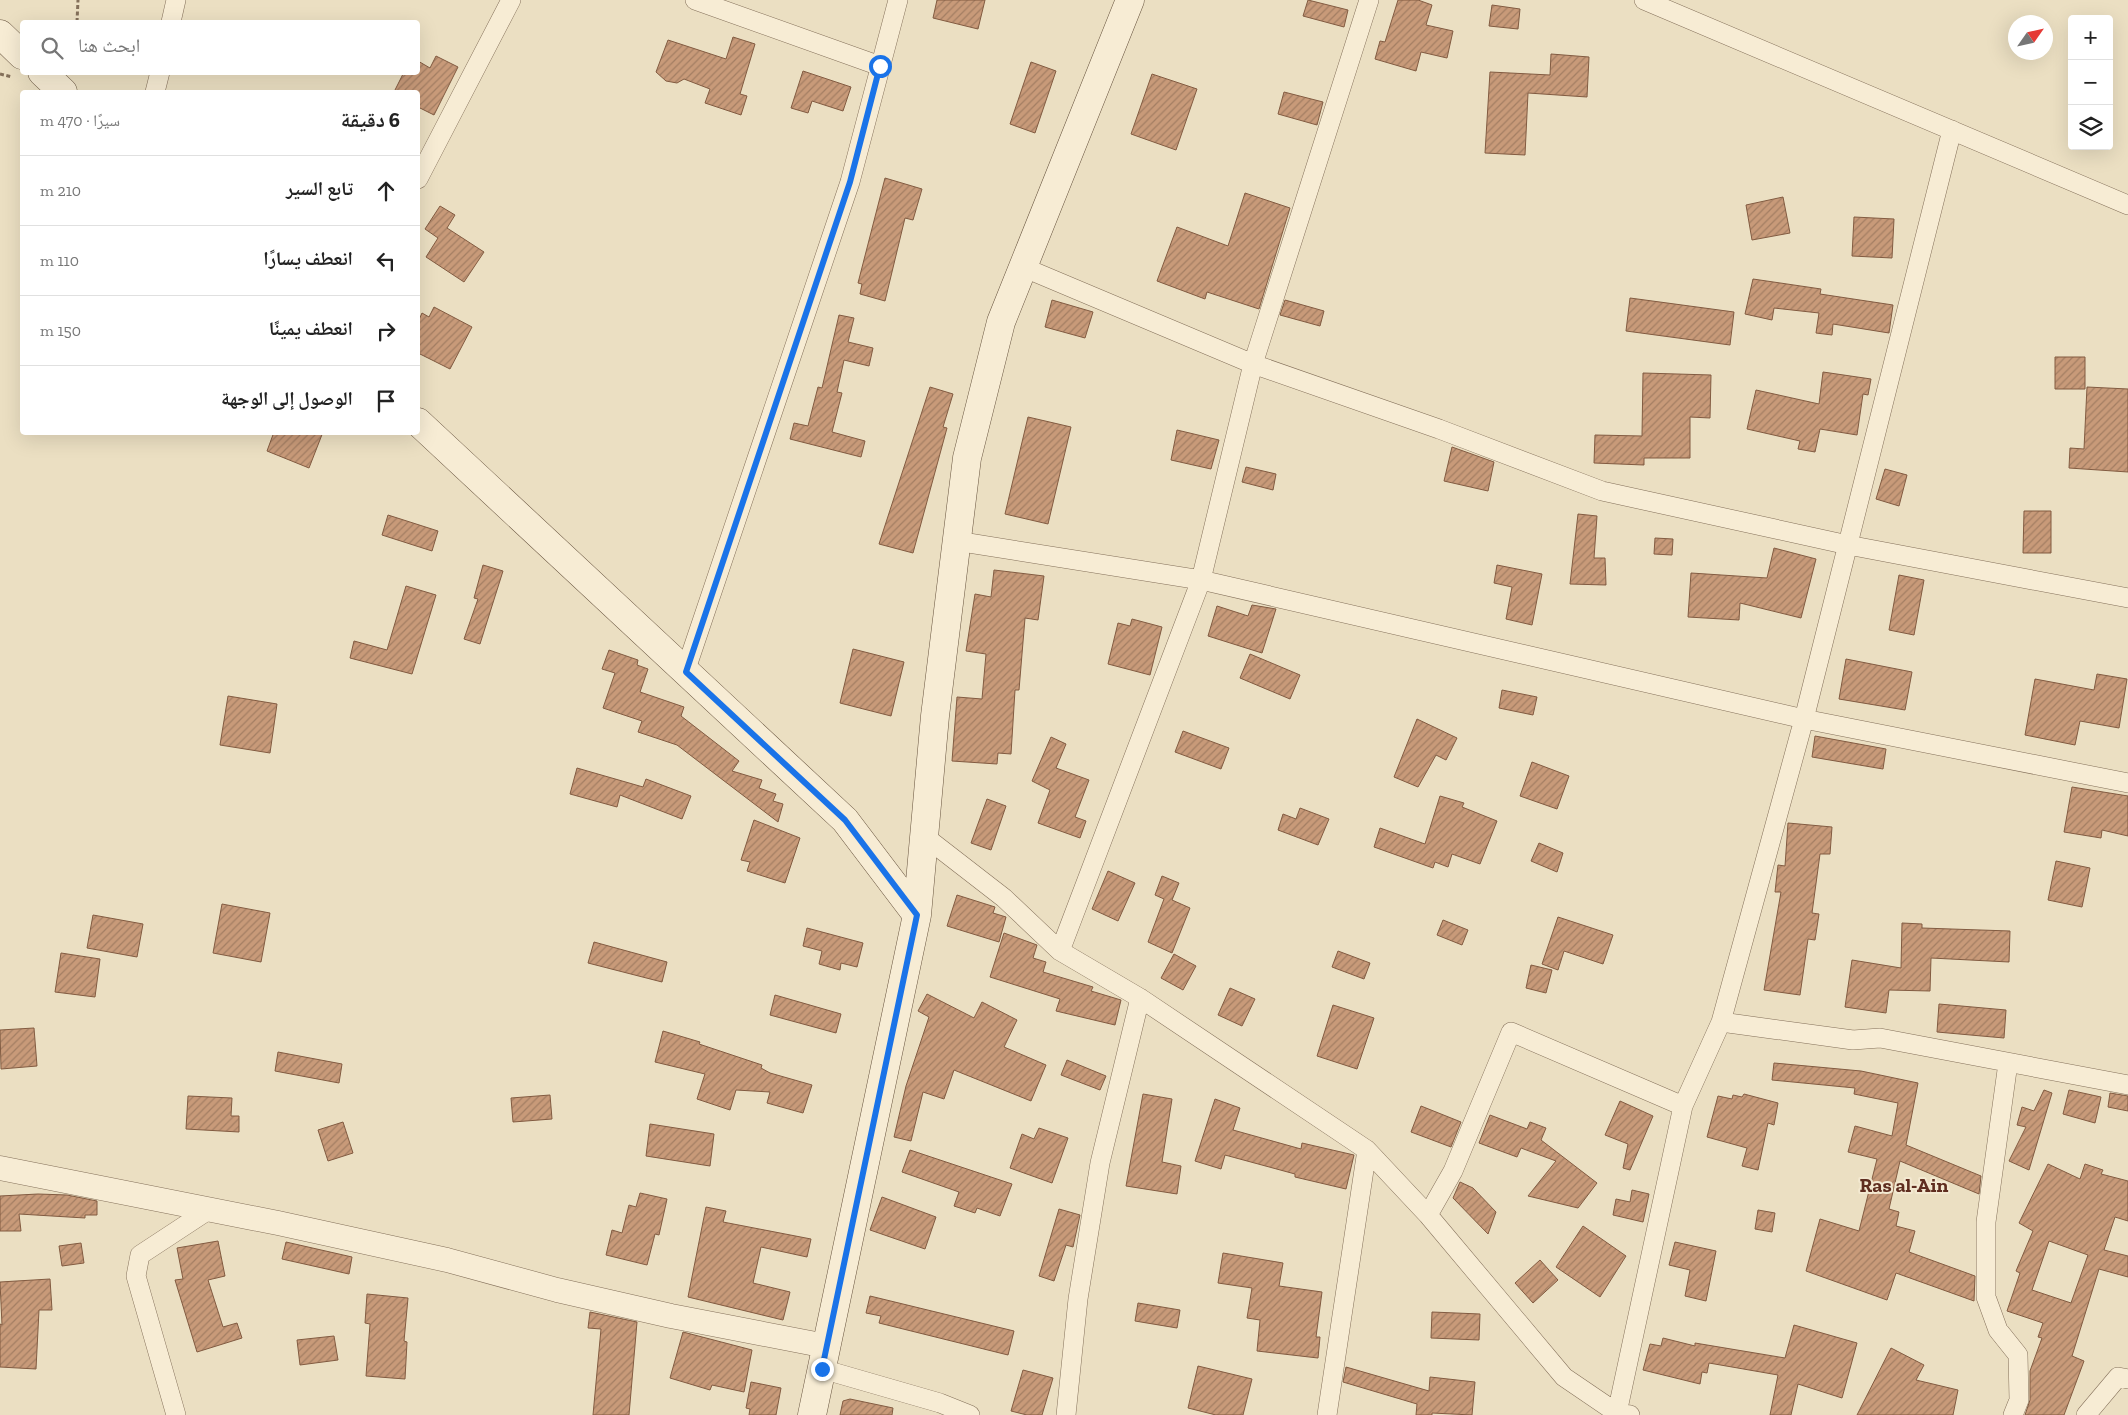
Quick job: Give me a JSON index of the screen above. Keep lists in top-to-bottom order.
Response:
{
  "districts": ["Ras al-Ain"],
  "north": "top right",
  "page": {
    "map_buttons": ["+", "−"],
    "search": "ابحث هنا",
    "heading": ["6 دقيقة", "سيرًا · 470 m"],
    "list": [
      ["تابع السير", "210 m"],
      ["انعطف يسارًا", "110 m"],
      ["انعطف يمينًا", "150 m"],
      "الوصول إلى الوجهة"
    ]
  }
}
